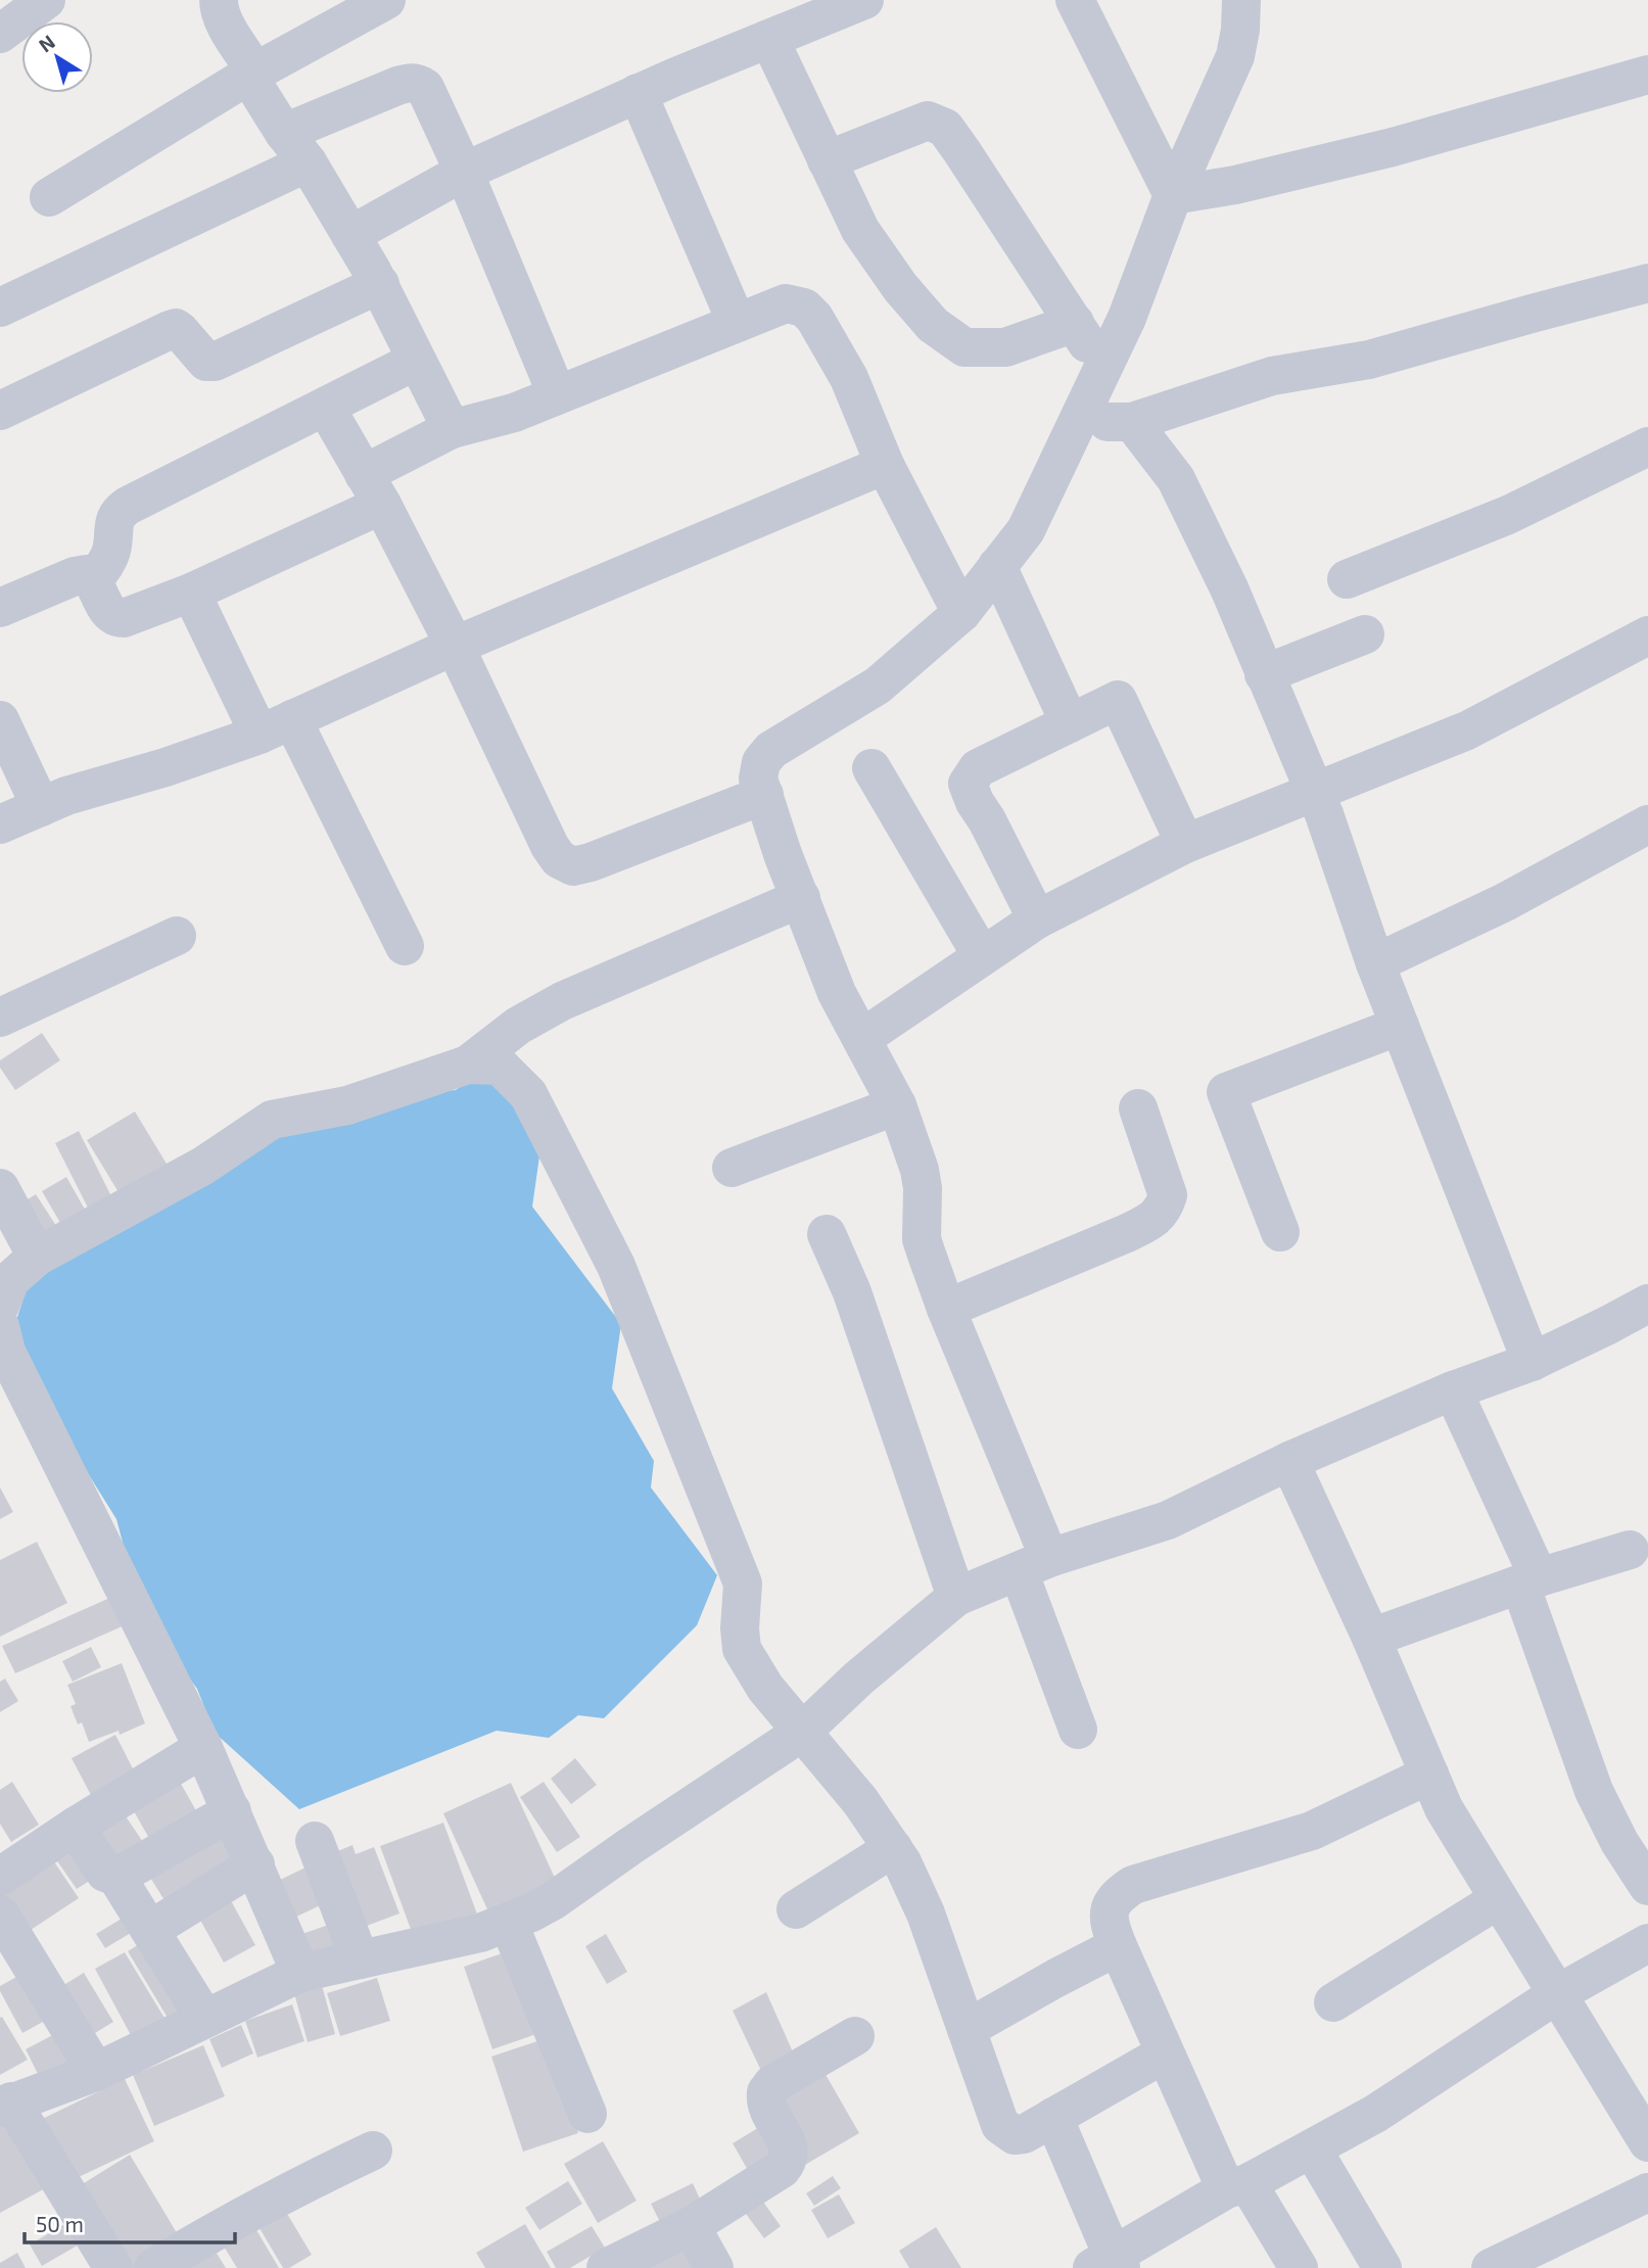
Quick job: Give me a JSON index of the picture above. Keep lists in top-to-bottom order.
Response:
{
  "scale_bar": "50 m",
  "north": "top left"
}
